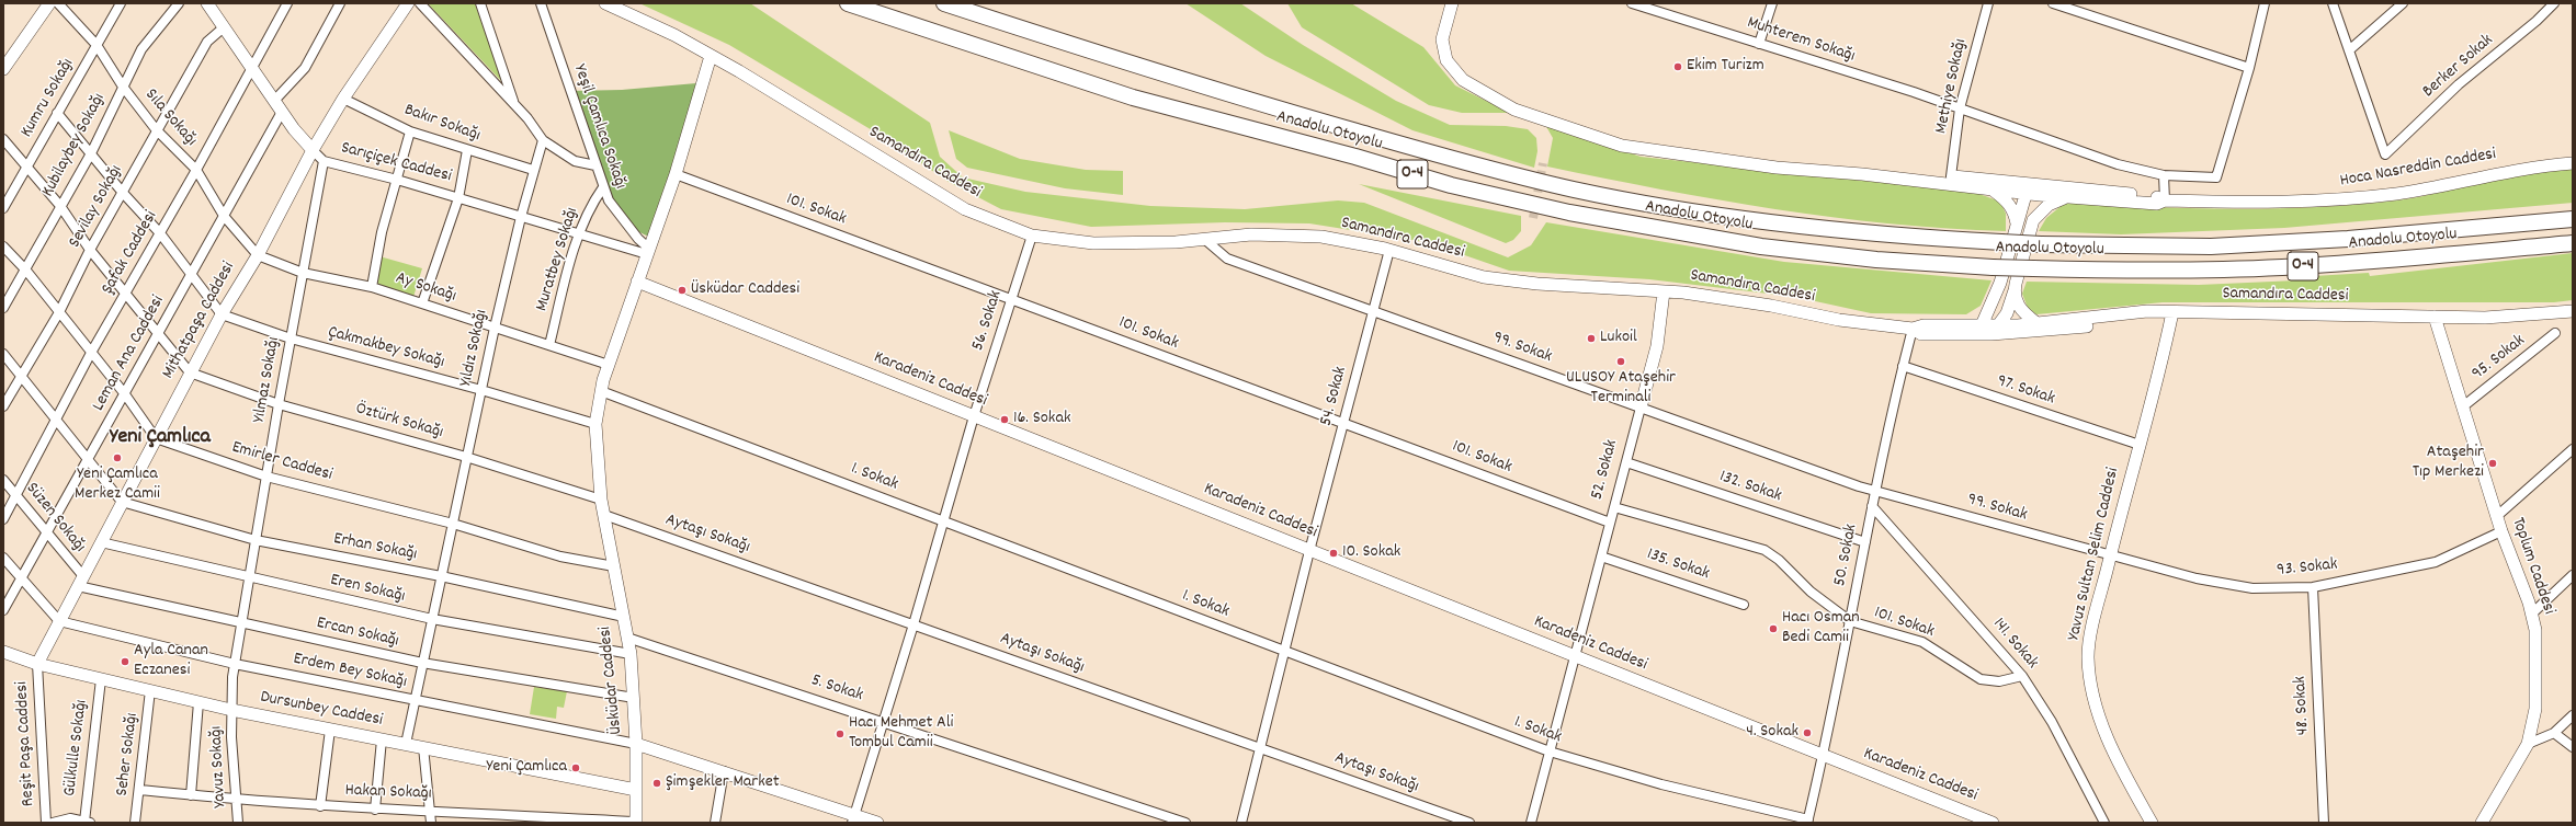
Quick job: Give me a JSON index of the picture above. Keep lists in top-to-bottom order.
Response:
{
  "streets": {
    "highway": ["Anadolu Otoyolu", "O-4"],
    "street": [
      "Muhterem Sokağı",
      "Berker Sokak",
      "Methiye Sokağı",
      "Kumru Sokağı",
      "Sıla Sokağı",
      "Bakır Sokağı",
      "Yeşil Çamlıca Sokağı",
      "Kubilaybey Sokağı",
      "Sarıçiçek Caddesi",
      "Samandıra Caddesi",
      "Hoca Nasreddin Caddesi",
      "Sevilay Sokağı",
      "101. Sokak",
      "Şafak Caddesi",
      "Muratbey Sokağı",
      "Ay Sokağı",
      "Mithatpaşa Caddesi",
      "56. Sokak",
      "Çakmakbey Sokağı",
      "Yıldız Sokağı",
      "99. Sokak",
      "Leman Ana Caddesi",
      "95. Sokak",
      "Yılmaz Sokağı",
      "Karadeniz Caddesi",
      "97. Sokak",
      "54. Sokak",
      "Öztürk Sokağı",
      "Emirler Caddesi",
      "52. Sokak",
      "1. Sokak",
      "132. Sokak",
      "Süzen Sokağı",
      "Aytaşı Sokağı",
      "Erhan Sokağı",
      "Yavuz Sultan Selim Caddesi",
      "50. Sokak",
      "135. Sokak",
      "Toplum Caddesi",
      "93. Sokak",
      "Eren Sokağı",
      "Ercan Sokağı",
      "141. Sokak",
      "Erdem Bey Sokağı",
      "Üsküdar Caddesi",
      "5. Sokak",
      "48. Sokak",
      "Dursunbey Caddesi",
      "Reşit Paşa Caddesi",
      "Gülkulle Sokağı",
      "Seher Sokağı",
      "Yavuz Sokağı",
      "Hakan Sokağı"
    ]
  },
  "crossings": [
    ["Muhterem Sokağı", "Methiye Sokağı"],
    ["Kumru Sokağı", "Sıla Sokağı"],
    ["Sıla Sokağı", "Kubilaybey Sokağı"],
    ["Sıla Sokağı", "Sevilay Sokağı"],
    ["Sıla Sokağı", "Şafak Caddesi"],
    ["Sıla Sokağı", "Ay Sokağı"],
    ["Sıla Sokağı", "Mithatpaşa Caddesi"],
    ["Sıla Sokağı", "Leman Ana Caddesi"],
    ["Bakır Sokağı", "Mithatpaşa Caddesi"],
    ["Bakır Sokağı", "Yıldız Sokağı"],
    ["Yeşil Çamlıca Sokağı", "Sarıçiçek Caddesi"],
    ["Yeşil Çamlıca Sokağı", "Muratbey Sokağı"],
    ["Yeşil Çamlıca Sokağı", "Üsküdar Caddesi"],
    ["Sarıçiçek Caddesi", "Sevilay Sokağı"],
    ["Sarıçiçek Caddesi", "Şafak Caddesi"],
    ["Sarıçiçek Caddesi", "Muratbey Sokağı"],
    ["Sarıçiçek Caddesi", "Mithatpaşa Caddesi"],
    ["Sarıçiçek Caddesi", "Yıldız Sokağı"],
    ["Sarıçiçek Caddesi", "Leman Ana Caddesi"],
    ["Sarıçiçek Caddesi", "Yılmaz Sokağı"],
    ["Sarıçiçek Caddesi", "Üsküdar Caddesi"],
    ["Samandıra Caddesi", "56. Sokak"],
    ["Samandıra Caddesi", "99. Sokak"],
    ["Samandıra Caddesi", "54. Sokak"],
    ["Samandıra Caddesi", "52. Sokak"],
    ["Samandıra Caddesi", "Yavuz Sultan Selim Caddesi"],
    ["Samandıra Caddesi", "50. Sokak"],
    ["Samandıra Caddesi", "Toplum Caddesi"],
    ["Samandıra Caddesi", "Üsküdar Caddesi"],
    ["101. Sokak", "56. Sokak"],
    ["101. Sokak", "54. Sokak"],
    ["101. Sokak", "52. Sokak"],
    ["101. Sokak", "50. Sokak"],
    ["101. Sokak", "141. Sokak"],
    ["101. Sokak", "Üsküdar Caddesi"],
    ["Şafak Caddesi", "Süzen Sokağı"],
    ["Muratbey Sokağı", "Ay Sokağı"],
    ["Ay Sokağı", "Mithatpaşa Caddesi"],
    ["Ay Sokağı", "Yıldız Sokağı"],
    ["Ay Sokağı", "Yılmaz Sokağı"],
    ["Ay Sokağı", "Üsküdar Caddesi"],
    ["Mithatpaşa Caddesi", "Çakmakbey Sokağı"],
    ["Mithatpaşa Caddesi", "Öztürk Sokağı"],
    ["Mithatpaşa Caddesi", "Emirler Caddesi"],
    ["Mithatpaşa Caddesi", "Süzen Sokağı"],
    ["Mithatpaşa Caddesi", "Erhan Sokağı"],
    ["Mithatpaşa Caddesi", "Eren Sokağı"],
    ["Mithatpaşa Caddesi", "Ercan Sokağı"],
    ["Mithatpaşa Caddesi", "Erdem Bey Sokağı"],
    ["Mithatpaşa Caddesi", "Dursunbey Caddesi"],
    ["Mithatpaşa Caddesi", "Reşit Paşa Caddesi"],
    ["56. Sokak", "Karadeniz Caddesi"],
    ["Çakmakbey Sokağı", "Yıldız Sokağı"],
    ["Çakmakbey Sokağı", "Yılmaz Sokağı"],
    ["Çakmakbey Sokağı", "Üsküdar Caddesi"],
    ["Yıldız Sokağı", "Öztürk Sokağı"],
    ["Yıldız Sokağı", "Emirler Caddesi"],
    ["Yıldız Sokağı", "Erhan Sokağı"],
    ["Yıldız Sokağı", "Eren Sokağı"],
    ["Yıldız Sokağı", "Ercan Sokağı"],
    ["Yıldız Sokağı", "Erdem Bey Sokağı"],
    ["Yıldız Sokağı", "Dursunbey Caddesi"],
    ["99. Sokak", "54. Sokak"],
    ["99. Sokak", "52. Sokak"],
    ["99. Sokak", "Yavuz Sultan Selim Caddesi"],
    ["99. Sokak", "50. Sokak"],
    ["99. Sokak", "93. Sokak"],
    ["Leman Ana Caddesi", "Süzen Sokağı"],
    ["95. Sokak", "Toplum Caddesi"],
    ["Yılmaz Sokağı", "Öztürk Sokağı"],
    ["Yılmaz Sokağı", "Emirler Caddesi"],
    ["Yılmaz Sokağı", "Erhan Sokağı"],
    ["Yılmaz Sokağı", "Eren Sokağı"],
    ["Yılmaz Sokağı", "Ercan Sokağı"],
    ["Yılmaz Sokağı", "Erdem Bey Sokağı"],
    ["Yılmaz Sokağı", "Dursunbey Caddesi"],
    ["Yılmaz Sokağı", "Yavuz Sokağı"],
    ["Karadeniz Caddesi", "54. Sokak"],
    ["Karadeniz Caddesi", "52. Sokak"],
    ["Karadeniz Caddesi", "50. Sokak"],
    ["Karadeniz Caddesi", "Üsküdar Caddesi"],
    ["97. Sokak", "Yavuz Sultan Selim Caddesi"],
    ["97. Sokak", "50. Sokak"],
    ["Öztürk Sokağı", "Üsküdar Caddesi"],
    ["Emirler Caddesi", "Üsküdar Caddesi"],
    ["52. Sokak", "1. Sokak"],
    ["52. Sokak", "132. Sokak"],
    ["52. Sokak", "135. Sokak"],
    ["1. Sokak", "Üsküdar Caddesi"],
    ["132. Sokak", "50. Sokak"],
    ["Süzen Sokağı", "Ercan Sokağı"],
    ["Aytaşı Sokağı", "Üsküdar Caddesi"],
    ["Erhan Sokağı", "Üsküdar Caddesi"],
    ["Yavuz Sultan Selim Caddesi", "93. Sokak"],
    ["50. Sokak", "141. Sokak"],
    ["Toplum Caddesi", "93. Sokak"],
    ["93. Sokak", "48. Sokak"],
    ["Eren Sokağı", "Üsküdar Caddesi"],
    ["Ercan Sokağı", "Üsküdar Caddesi"],
    ["Erdem Bey Sokağı", "Üsküdar Caddesi"],
    ["Üsküdar Caddesi", "5. Sokak"],
    ["Üsküdar Caddesi", "Dursunbey Caddesi"],
    ["Üsküdar Caddesi", "Hakan Sokağı"],
    ["Dursunbey Caddesi", "Reşit Paşa Caddesi"],
    ["Dursunbey Caddesi", "Gülkulle Sokağı"],
    ["Dursunbey Caddesi", "Seher Sokağı"],
    ["Dursunbey Caddesi", "Yavuz Sokağı"],
    ["Seher Sokağı", "Hakan Sokağı"],
    ["Yavuz Sokağı", "Hakan Sokağı"]
  ],
  "districts": ["Yeni Çamlıca"],
  "places": [
    "Ekim Turizm",
    "Üsküdar Caddesi",
    "Lukoil",
    "ULUSOY Ataşehir Terminali",
    "16. Sokak",
    "Yeni Çamlıca Merkez Camii",
    "Ataşehir Tıp Merkezi",
    "10. Sokak",
    "Hacı Osman Bedi Camii",
    "Ayla Canan Eczanesi",
    "4. Sokak",
    "Hacı Mehmet Ali Tombul Camii",
    "Yeni Çamlıca",
    "Şimşekler Market"
  ]
}
